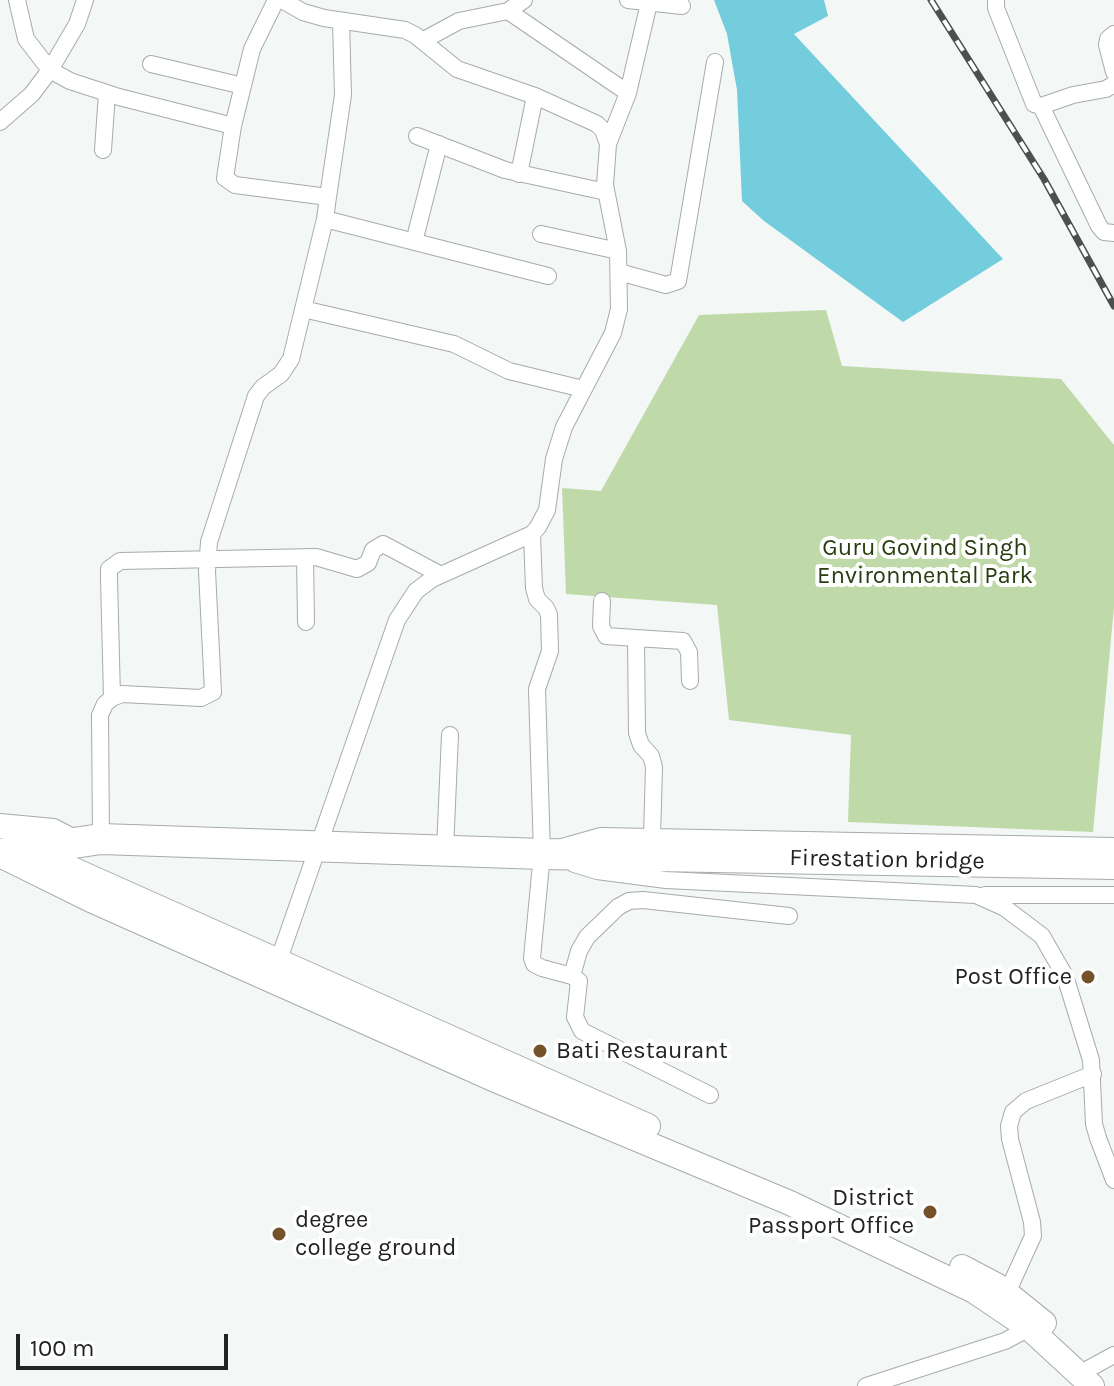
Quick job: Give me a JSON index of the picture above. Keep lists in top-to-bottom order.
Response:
{
  "streets": {
    "highway": ["Firestation bridge"]
  },
  "parks": ["Guru Govind Singh Environmental Park"],
  "places": [
    "Post Office",
    "Bati Restaurant",
    "District Passport Office",
    "degree college ground"
  ],
  "scale_bar": "100 m"
}
